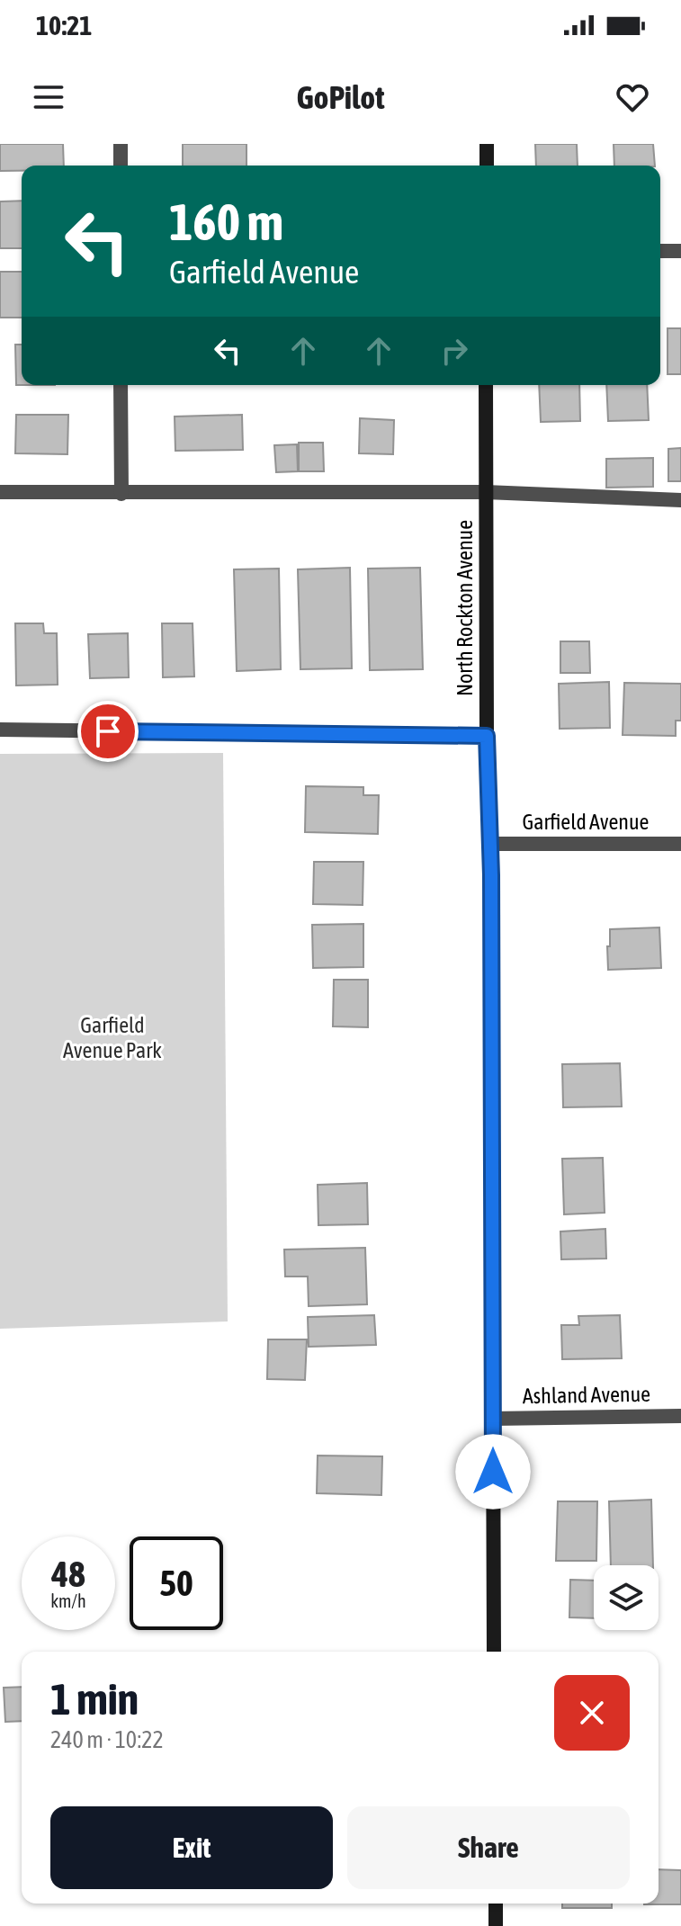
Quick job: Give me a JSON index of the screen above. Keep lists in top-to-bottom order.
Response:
{
  "streets": {
    "main road": ["North Rockton Avenue"],
    "street": ["Garfield Avenue", "Ashland Avenue"]
  },
  "crossings": [
    ["North Rockton Avenue", "Garfield Avenue"],
    ["North Rockton Avenue", "Ashland Avenue"]
  ],
  "parks": ["Garfield Avenue Park"],
  "page": {
    "status": "10:21",
    "header": "GoPilot",
    "turn": ["160 m", "Garfield Avenue"],
    "speed": "48 km/h",
    "limit": "50",
    "heading": ["1 min", "240 m · 10:22"],
    "buttons": ["Exit", "Share"]
  }
}
